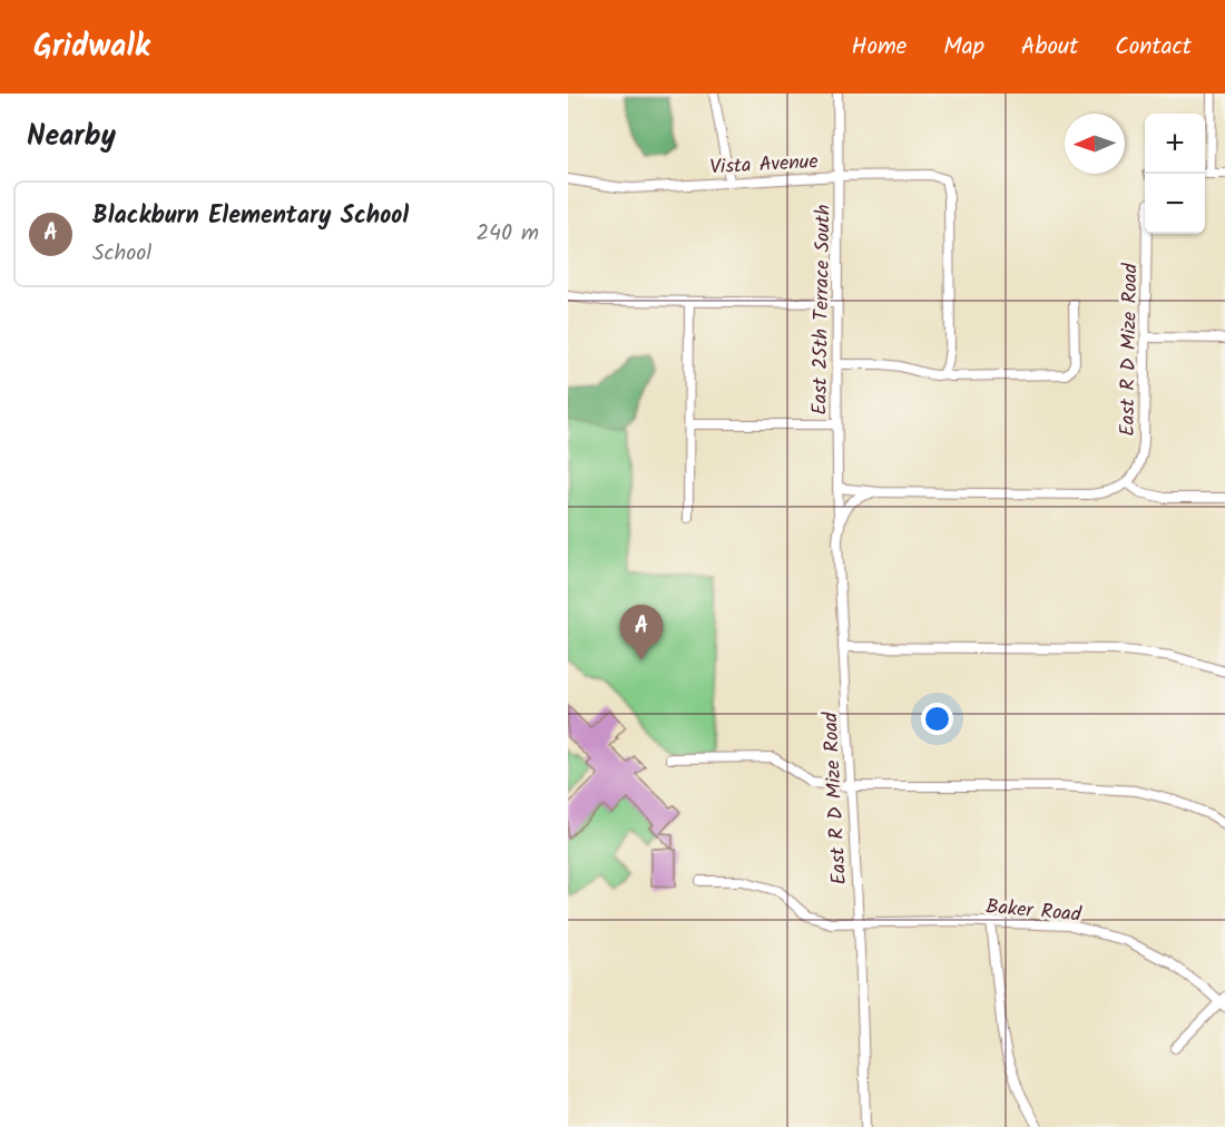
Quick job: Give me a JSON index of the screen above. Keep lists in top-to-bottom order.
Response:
{
  "streets": {
    "street": [
      "Vista Avenue",
      "East 25th Terrace South",
      "East R D Mize Road",
      "Baker Road"
    ]
  },
  "crossings": [
    ["Vista Avenue", "East 25th Terrace South"],
    ["East 25th Terrace South", "East R D Mize Road"],
    ["East R D Mize Road", "Baker Road"]
  ],
  "north": "left",
  "page": {
    "header": "Gridwalk",
    "nav": [
      "Home",
      "Map",
      "About",
      "Contact"
    ],
    "heading": "Nearby",
    "map_buttons": ["+", "−"],
    "list": [
      {
        "mark": "A",
        "name": "Blackburn Elementary School",
        "note": "School",
        "value": "240 m"
      }
    ],
    "pins": "A"
  }
}
